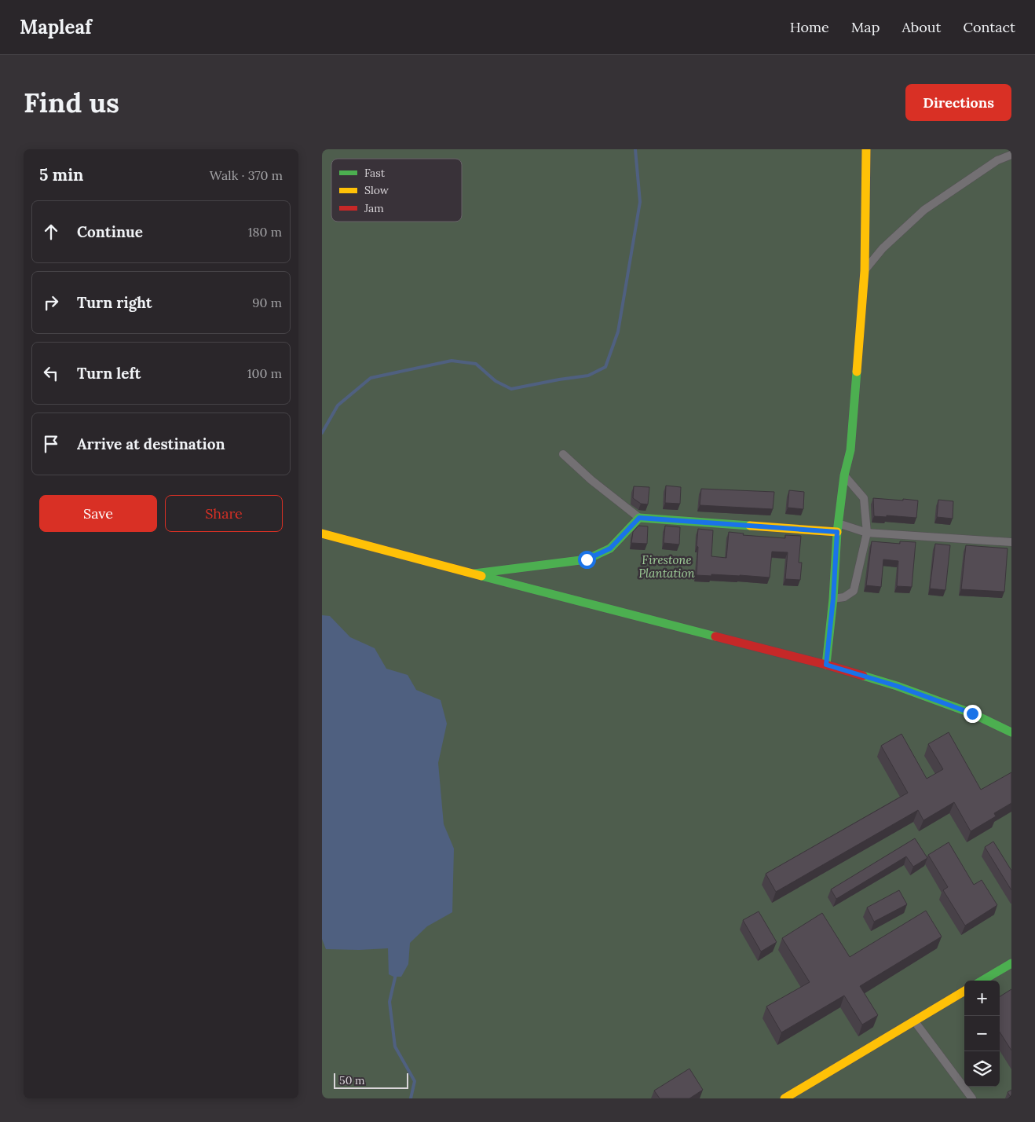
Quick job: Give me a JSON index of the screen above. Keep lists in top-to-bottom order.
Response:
{
  "parks": ["Firestone Plantation"],
  "legend": ["Fast", "Slow", "Jam"],
  "scale_bar": "50 m",
  "page": {
    "header": "Mapleaf",
    "nav": [
      "Home",
      "Map",
      "About",
      "Contact"
    ],
    "buttons": [
      "Directions",
      ["Save", "Share"]
    ],
    "title": "Find us",
    "heading": ["5 min", "Walk · 370 m"],
    "list": [
      ["Continue", "180 m"],
      ["Turn right", "90 m"],
      ["Turn left", "100 m"],
      "Arrive at destination"
    ],
    "map_buttons": ["+", "−"],
    "scale": "50 m"
  }
}
